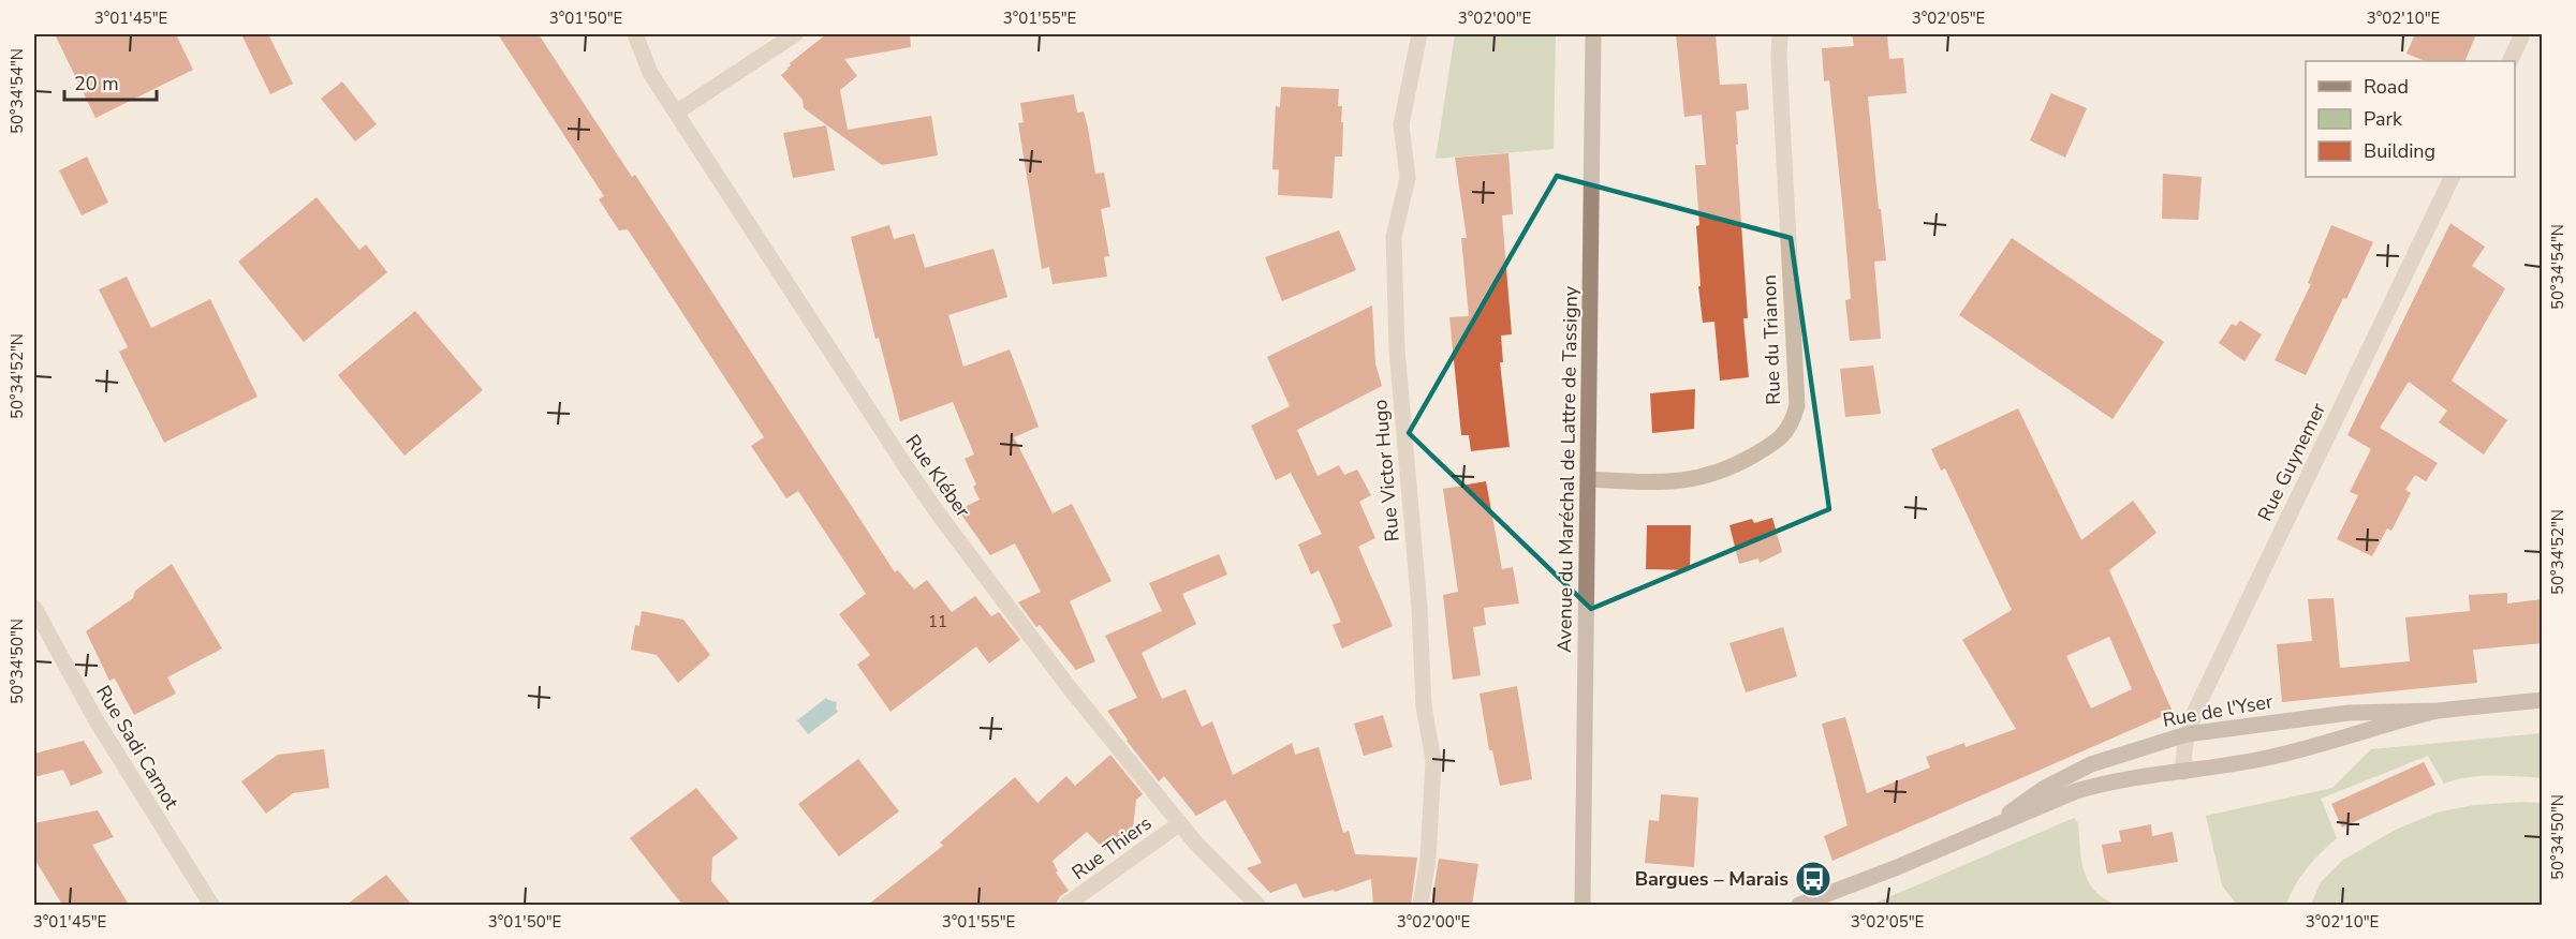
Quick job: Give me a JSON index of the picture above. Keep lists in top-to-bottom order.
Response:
{
  "streets": {
    "street": [
      "Rue du Trianon",
      "Rue Guynemer",
      "Avenue du Maréchal de Lattre de Tassigny",
      "Rue Victor Hugo",
      "Rue Kléber",
      "Rue de l'Yser",
      "Rue Sadi Carnot",
      "Rue Thiers"
    ]
  },
  "crossings": [
    ["Rue du Trianon", "Avenue du Maréchal de Lattre de Tassigny"],
    ["Rue Guynemer", "Rue de l'Yser"],
    ["Rue Kléber", "Rue Thiers"]
  ],
  "places": {
    "bus stop": ["Bargues – Marais"]
  },
  "house_numbers": ["11"],
  "legend": ["Road", "Park", "Building"],
  "scale_bar": "20 m",
  "coordinates": [
    "3°01'45\"E",
    "3°01'50\"E",
    "3°01'55\"E",
    "3°02'00\"E",
    "3°02'05\"E",
    "3°02'10\"E",
    "50°34'54\"N",
    "50°34'52\"N",
    "50°34'50\"N"
  ]
}
